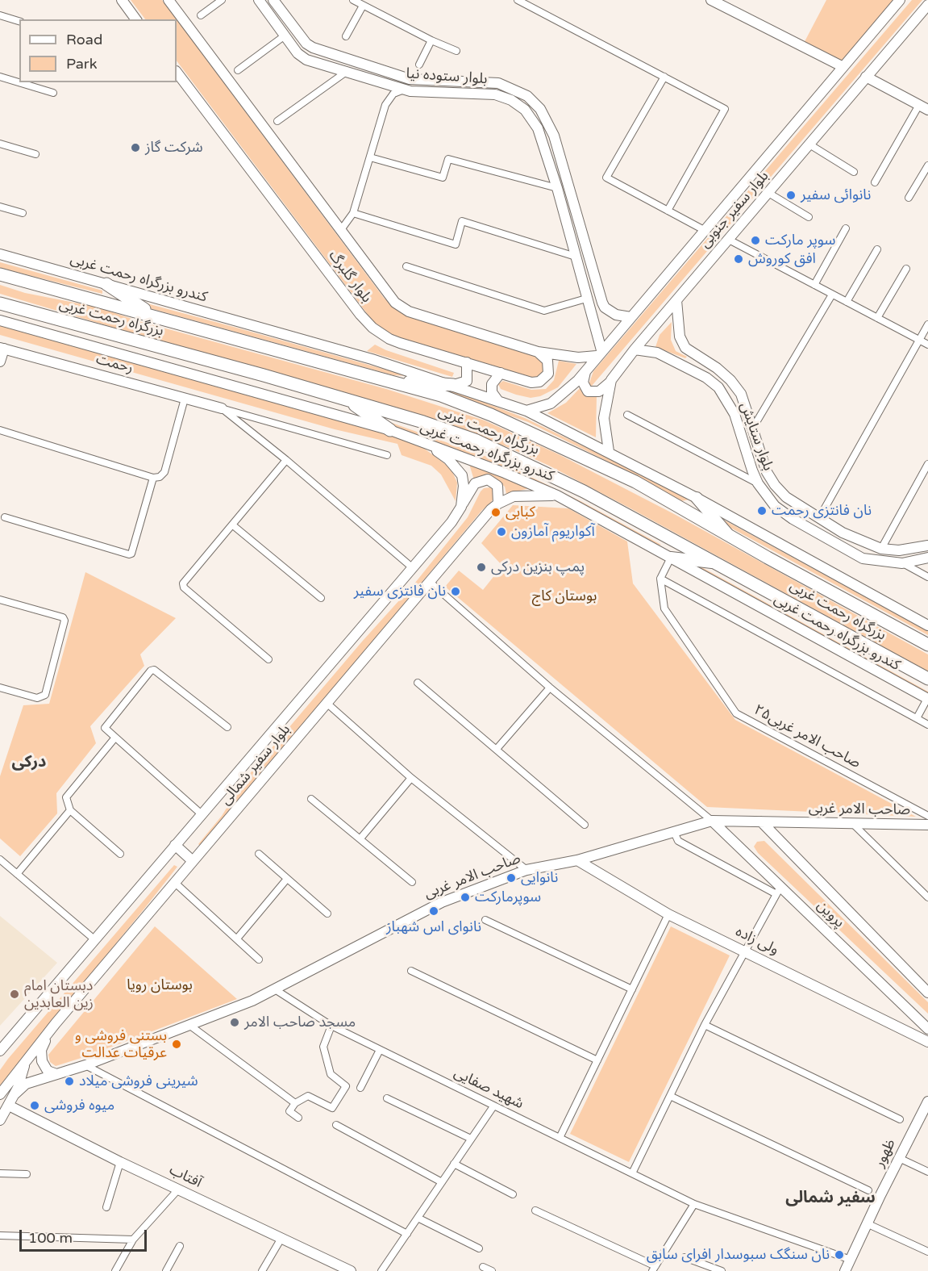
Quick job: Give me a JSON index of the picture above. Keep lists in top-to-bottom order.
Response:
{
  "streets": {
    "highway": ["بزرگراه رحمت غربی"],
    "street": [
      "بلوار ستوده نیا",
      "بلوار سفیر جنوبی",
      "بلوار گلبرگ",
      "کندرو بزرگراه رحمت غربی",
      "رحمت",
      "بلوار ستایش",
      "صاحب الامر غربی۲۵",
      "بلوار سفیر شمالی",
      "صاحب الامر غربی",
      "پروین",
      "ولی زاده",
      "شهید صفایی",
      "ظهور",
      "آفتاب"
    ]
  },
  "crossings": [
    ["بلوار ستوده نیا", "بلوار سفیر جنوبی"],
    ["بلوار ستوده نیا", "بلوار گلبرگ"],
    ["بلوار سفیر جنوبی", "بلوار گلبرگ"],
    ["بلوار سفیر جنوبی", "کندرو بزرگراه رحمت غربی"],
    ["بلوار سفیر جنوبی", "بلوار ستایش"],
    ["کندرو بزرگراه رحمت غربی", "بلوار سفیر شمالی"],
    ["صاحب الامر غربی", "پروین"],
    ["صاحب الامر غربی", "ولی زاده"],
    ["صاحب الامر غربی", "شهید صفایی"],
    ["شهید صفایی", "ظهور"]
  ],
  "districts": ["درکی", "سفیر شمالی"],
  "parks": ["بوستان کاج", "بوستان رویا"],
  "places": [
    "شرکت گاز",
    "نانوائی سفیر",
    "سوپر مارکت",
    "افق کوروش",
    "نان فانتزی رحمت",
    "کبابی",
    "آکواریوم آمازون",
    "پمپ بنزین درکی",
    "نان فانتزی سفیر",
    "نانوایی",
    "سوپرمارکت",
    "نانوای اس شهباز",
    "دبستان امام زین العابدین",
    "مسجد صاحب الامر",
    "بستنی فروشی و عرقیات عدالت",
    "شیرینی فروشی میلاد",
    "میوه فروشی",
    "نان سنگک سبوسدار افرای سابق"
  ],
  "legend": ["Road", "Park"],
  "scale_bar": "100 m"
}
